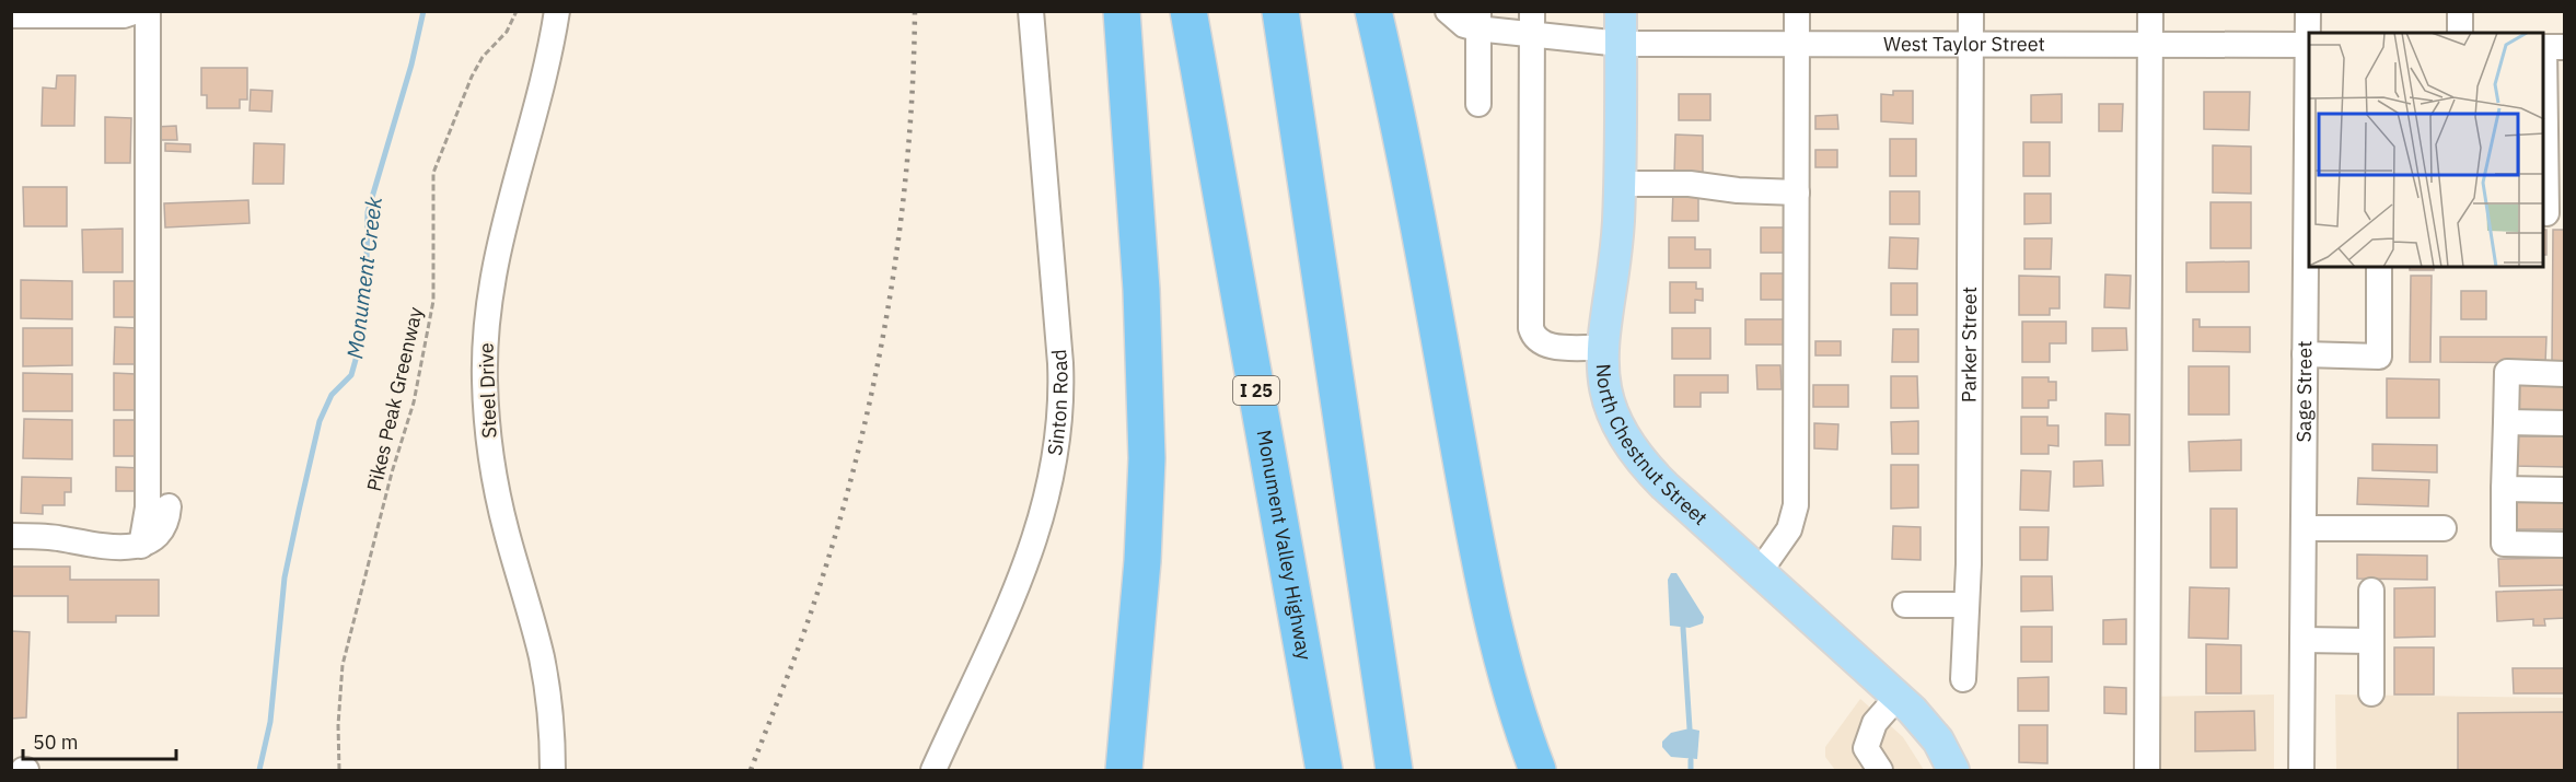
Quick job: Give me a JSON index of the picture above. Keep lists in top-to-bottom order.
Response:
{
  "streets": {
    "highway": ["I 25", "Monument Valley Highway"],
    "main road": ["North Chestnut Street"],
    "street": [
      "West Taylor Street",
      "Parker Street",
      "Steel Drive",
      "Sage Street",
      "Sinton Road"
    ],
    "path": ["Pikes Peak Greenway"]
  },
  "crossings": [
    ["West Taylor Street", "Parker Street"],
    ["West Taylor Street", "Sage Street"],
    ["West Taylor Street", "North Chestnut Street"]
  ],
  "water": ["Monument Creek"],
  "scale_bar": "50 m"
}
